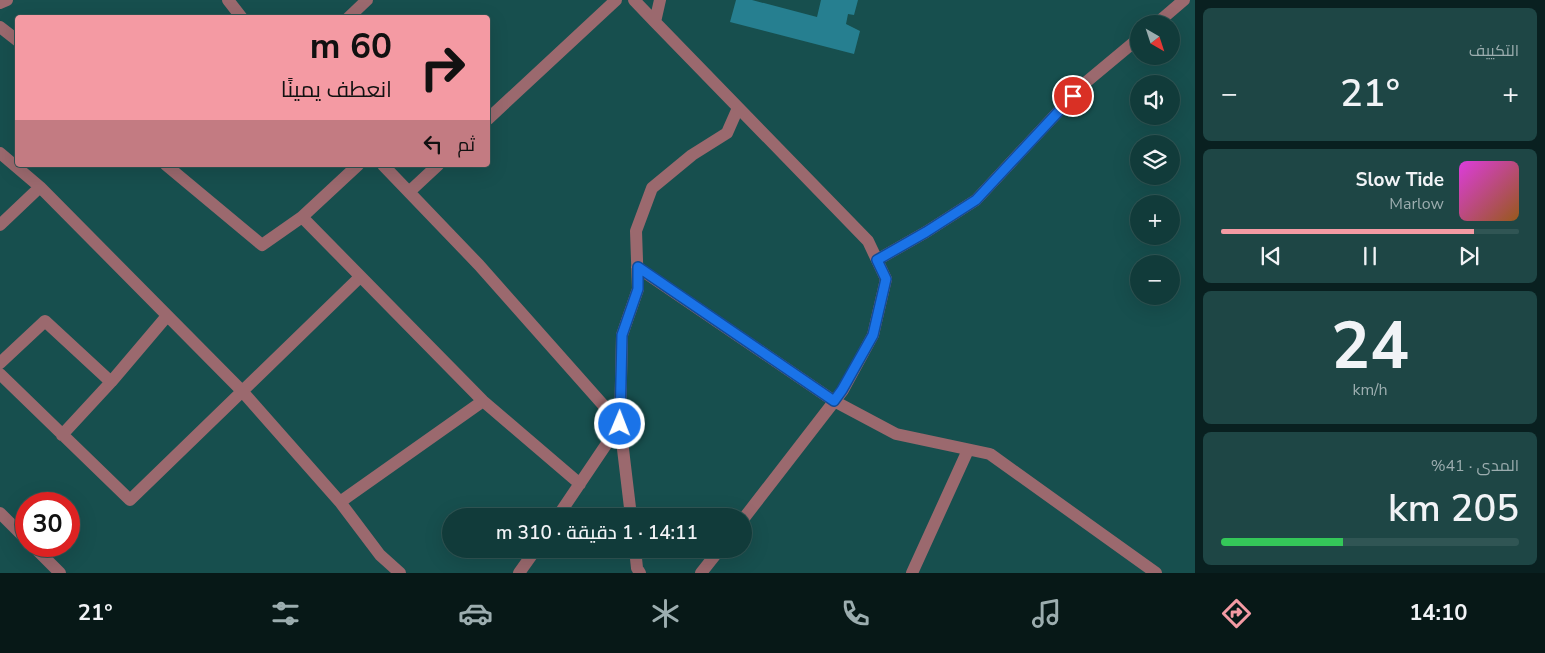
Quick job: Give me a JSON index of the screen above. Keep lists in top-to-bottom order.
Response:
{
  "north": "bottom right",
  "page": {
    "tile": [
      "التكييف",
      ["24", "km/h"],
      ["المدى · 41%", "205 km"]
    ],
    "map_buttons": ["+", "−"],
    "turn": ["60 m", "انعطف يمينًا"],
    "heat": ["−", "21°", "+"],
    "then": "ثم",
    "song": ["Slow Tide", "Marlow"],
    "limit": "30",
    "trip": "14:11 · 1 دقيقة · 310 m",
    "tabs": ["14:10", "21°"]
  }
}
